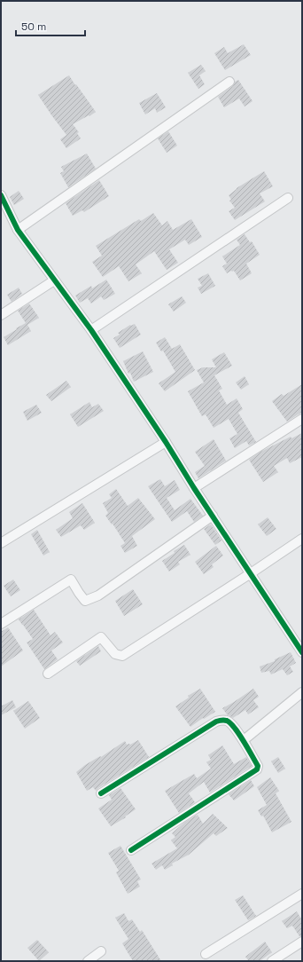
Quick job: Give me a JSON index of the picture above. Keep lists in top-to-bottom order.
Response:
{
  "scale_bar": "50 m"
}
